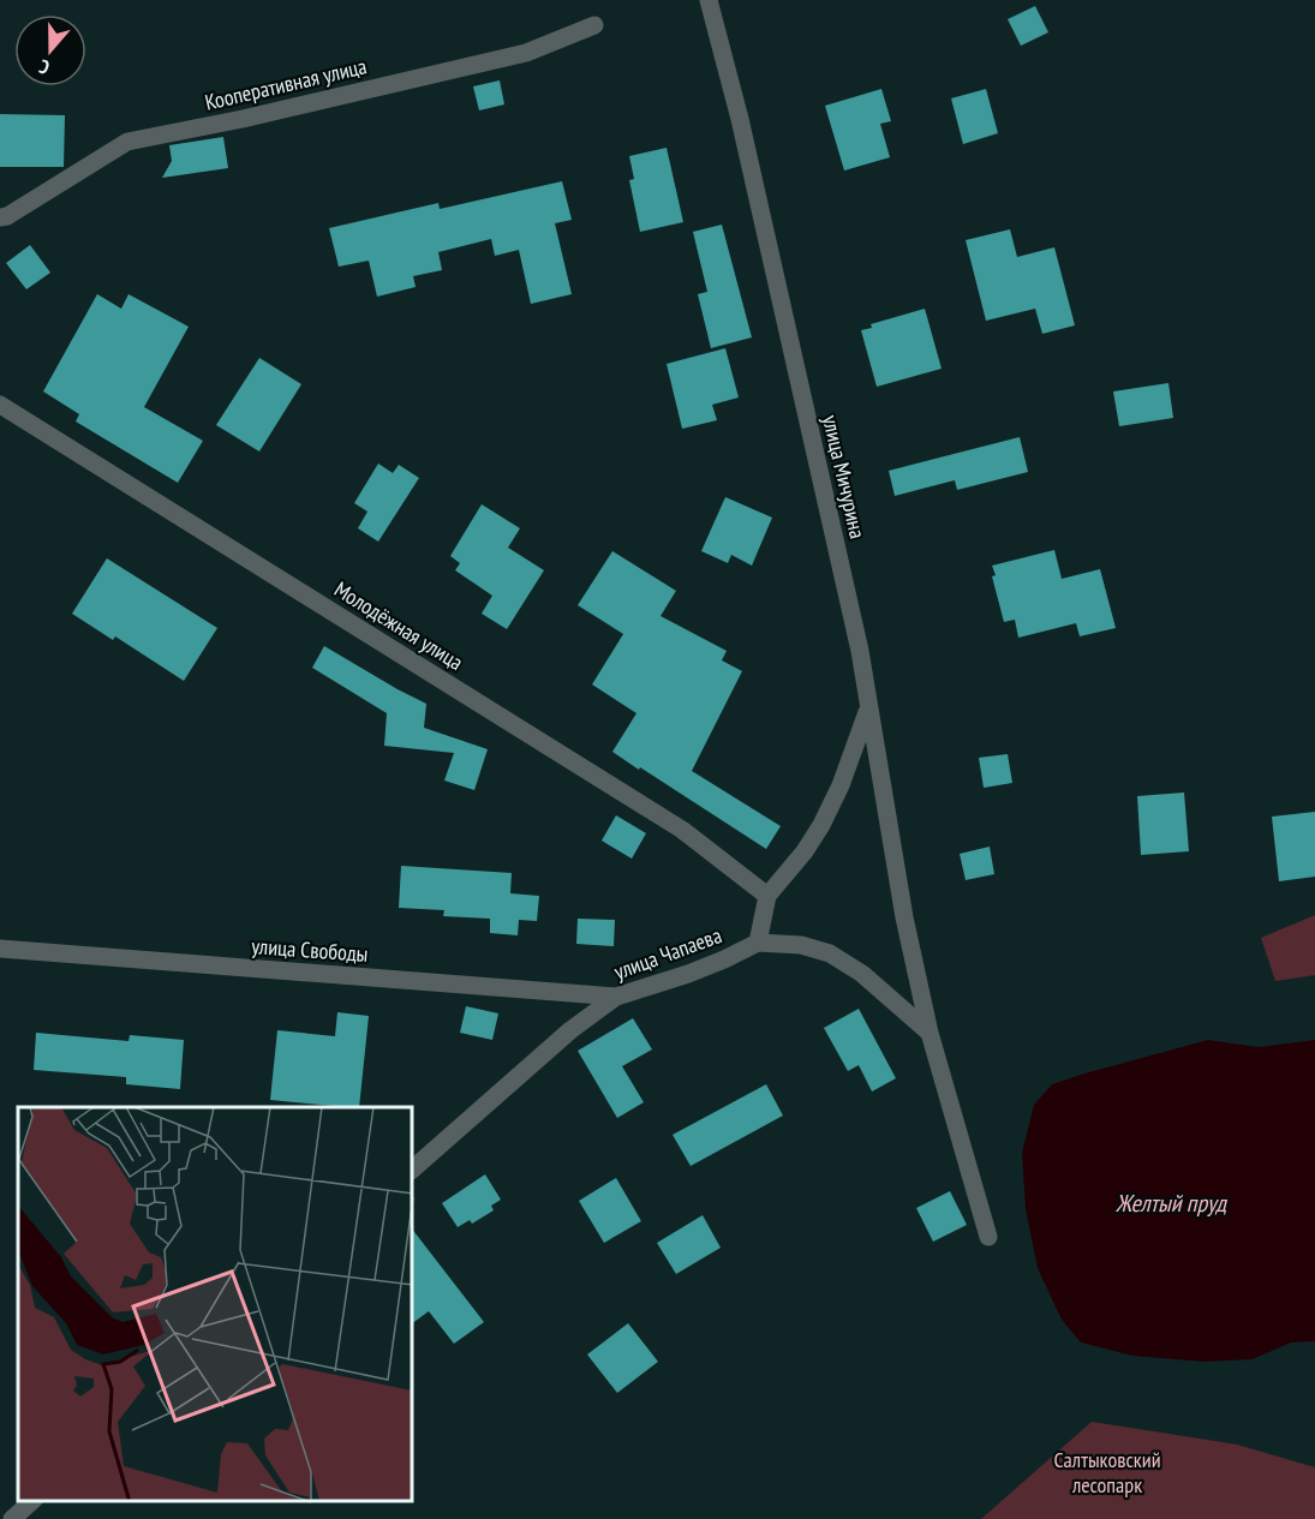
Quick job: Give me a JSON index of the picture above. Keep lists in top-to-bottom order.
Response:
{
  "streets": {
    "street": [
      "Кооперативная улица",
      "улица Мичурина",
      "Молодёжная улица",
      "улица Свободы",
      "улица Чапаева"
    ]
  },
  "crossings": [
    ["улица Мичурина", "Молодёжная улица"],
    ["улица Мичурина", "улица Чапаева"],
    ["улица Свободы", "улица Чапаева"]
  ],
  "water": ["Желтый пруд"],
  "parks": ["Салтыковский лесопарк"],
  "north": "bottom"
}
